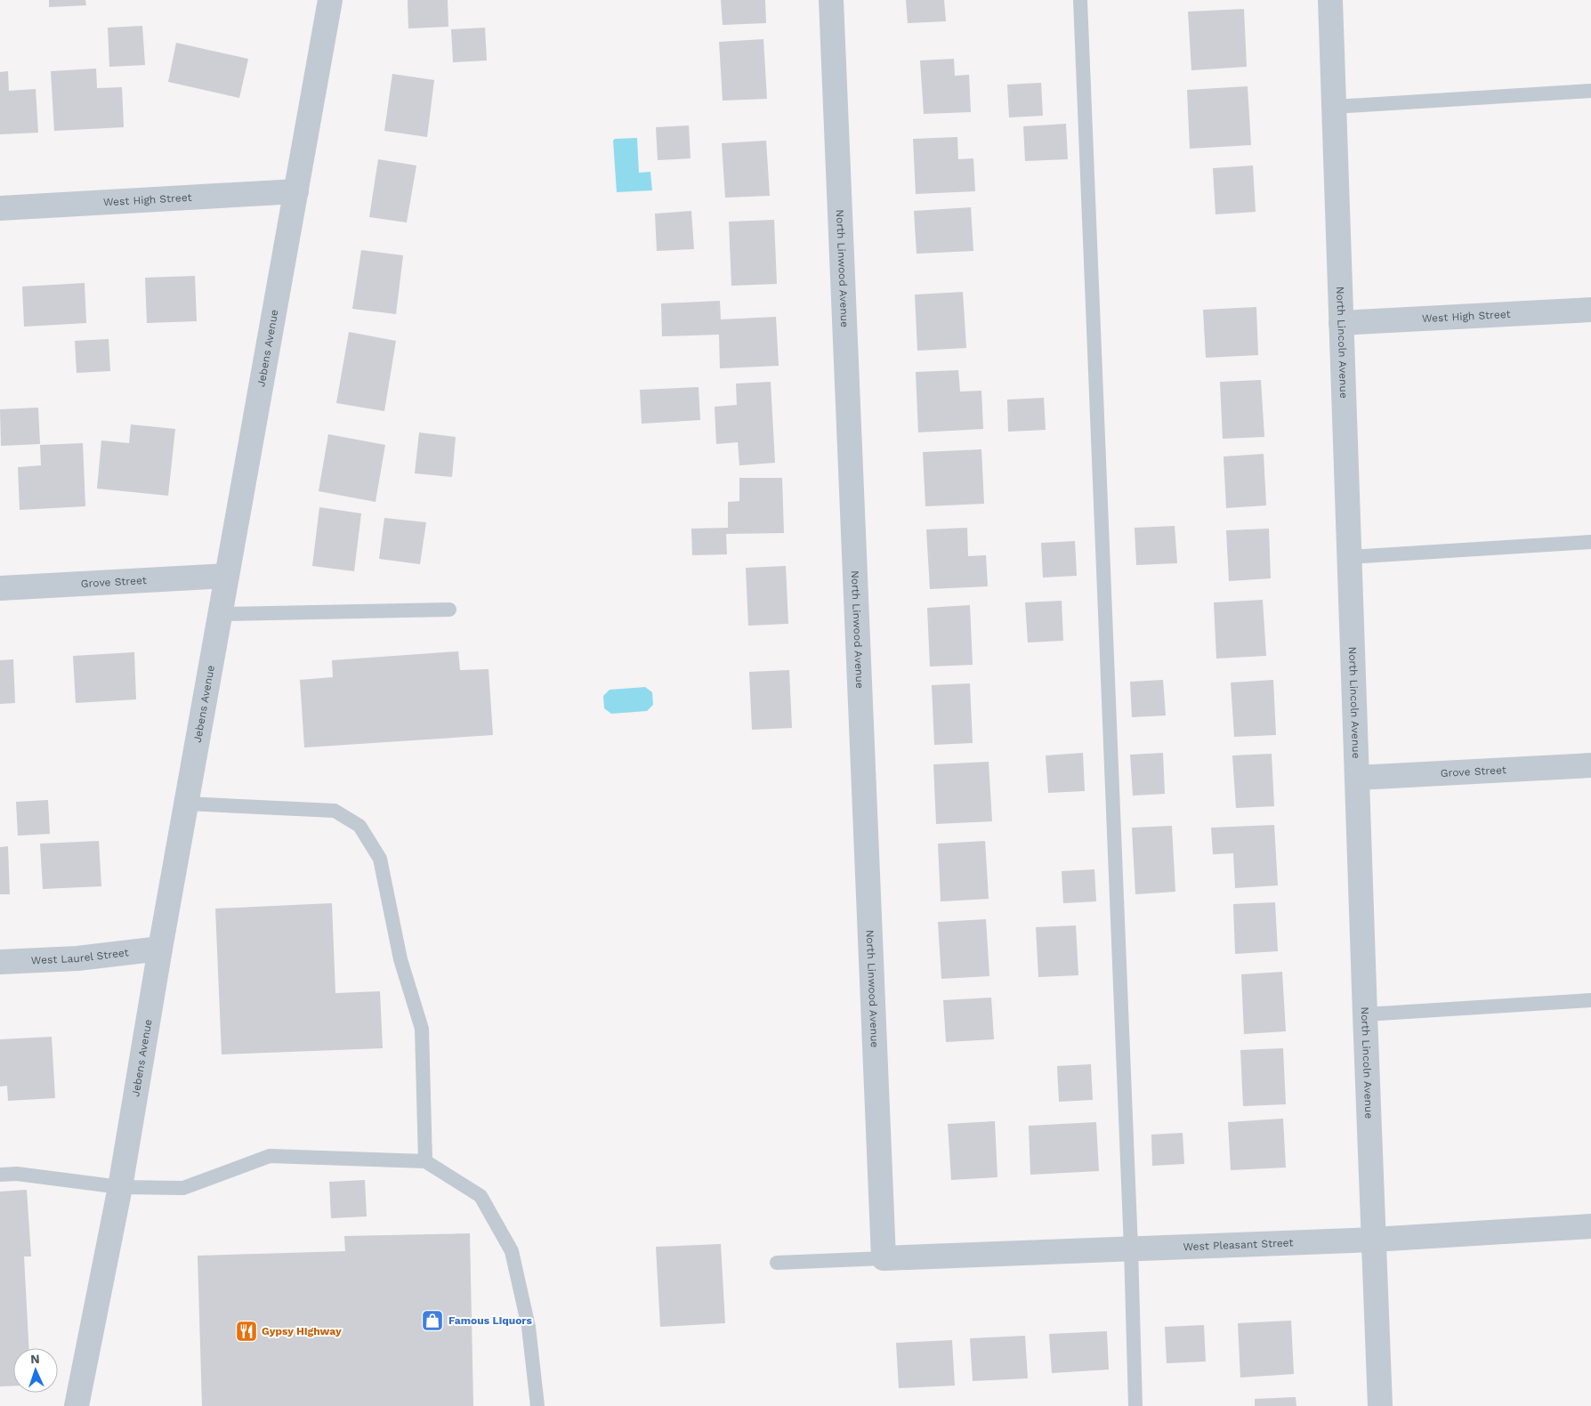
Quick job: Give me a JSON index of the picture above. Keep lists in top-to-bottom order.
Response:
{
  "streets": {
    "street": [
      "West High Street",
      "North Linwood Avenue",
      "North Lincoln Avenue",
      "Jebens Avenue",
      "Grove Street",
      "West Laurel Street",
      "West Pleasant Street"
    ]
  },
  "crossings": [
    ["West High Street", "North Lincoln Avenue"],
    ["West High Street", "Jebens Avenue"],
    ["North Linwood Avenue", "West Pleasant Street"],
    ["North Lincoln Avenue", "Grove Street"],
    ["North Lincoln Avenue", "West Pleasant Street"],
    ["Jebens Avenue", "Grove Street"],
    ["Jebens Avenue", "West Laurel Street"]
  ],
  "places": {
    "shop": ["Famous Liquors"],
    "restaurant": ["Gypsy Highway"]
  },
  "north": "top"
}
